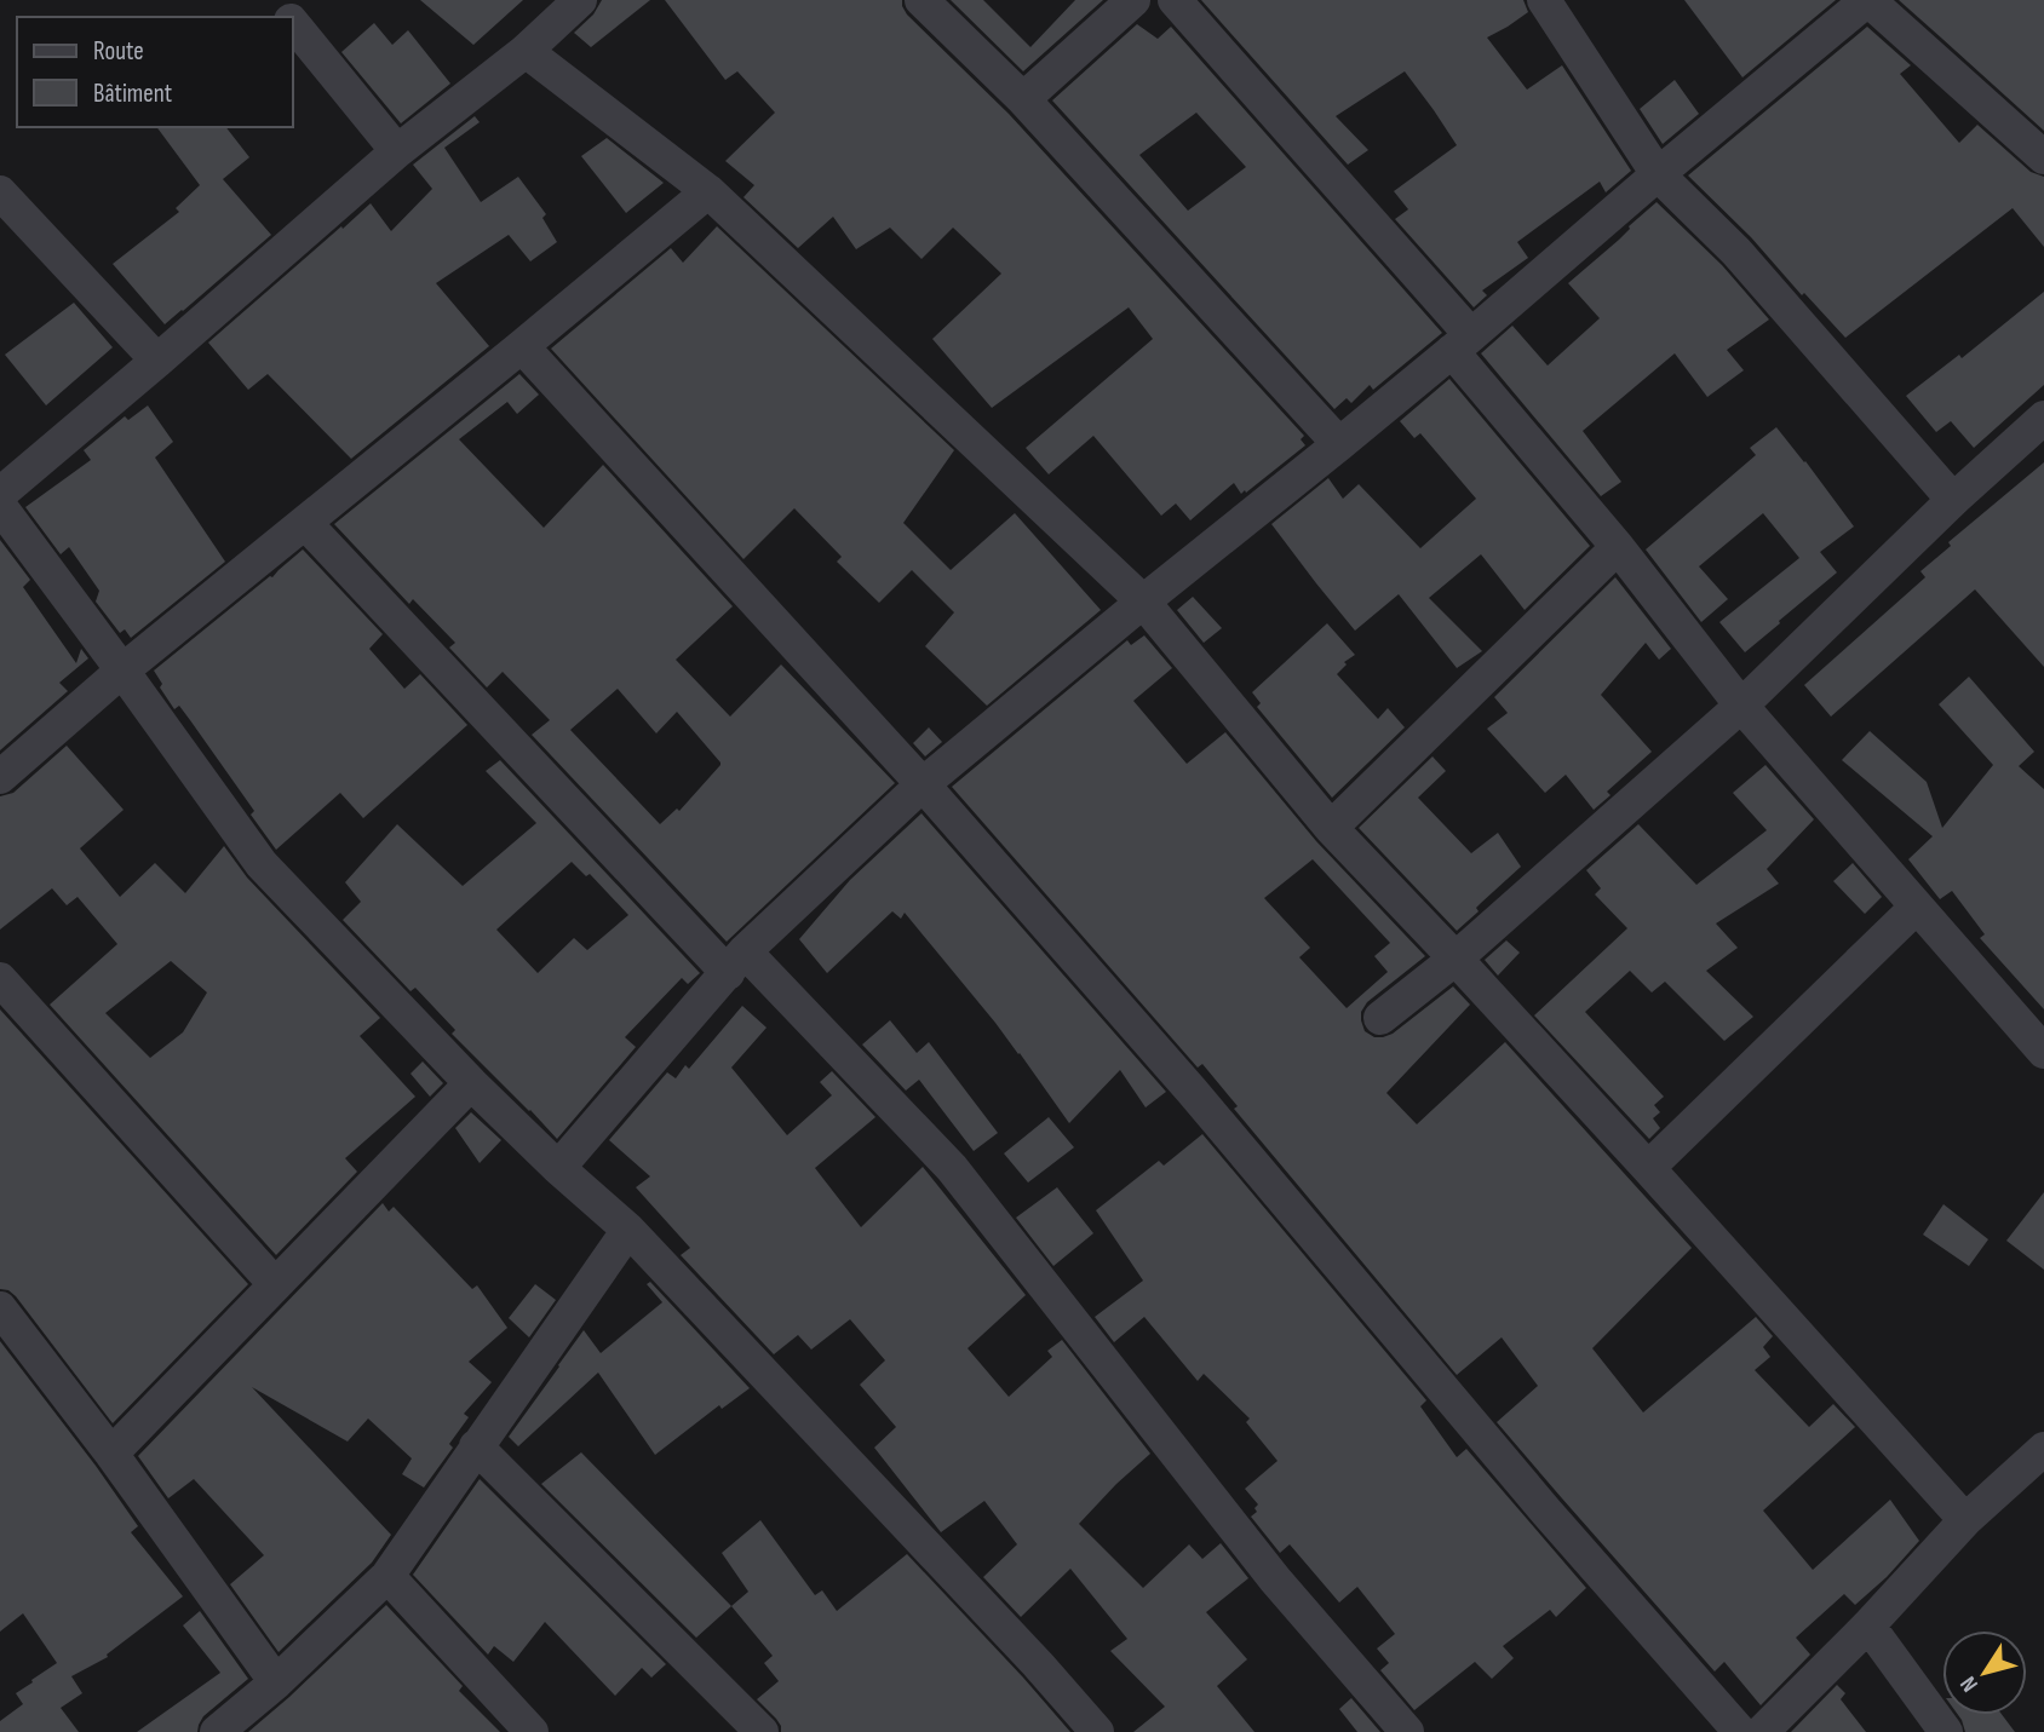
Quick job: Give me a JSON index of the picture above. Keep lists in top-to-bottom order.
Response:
{
  "legend": ["Route", "Bâtiment"],
  "north": "bottom left"
}
